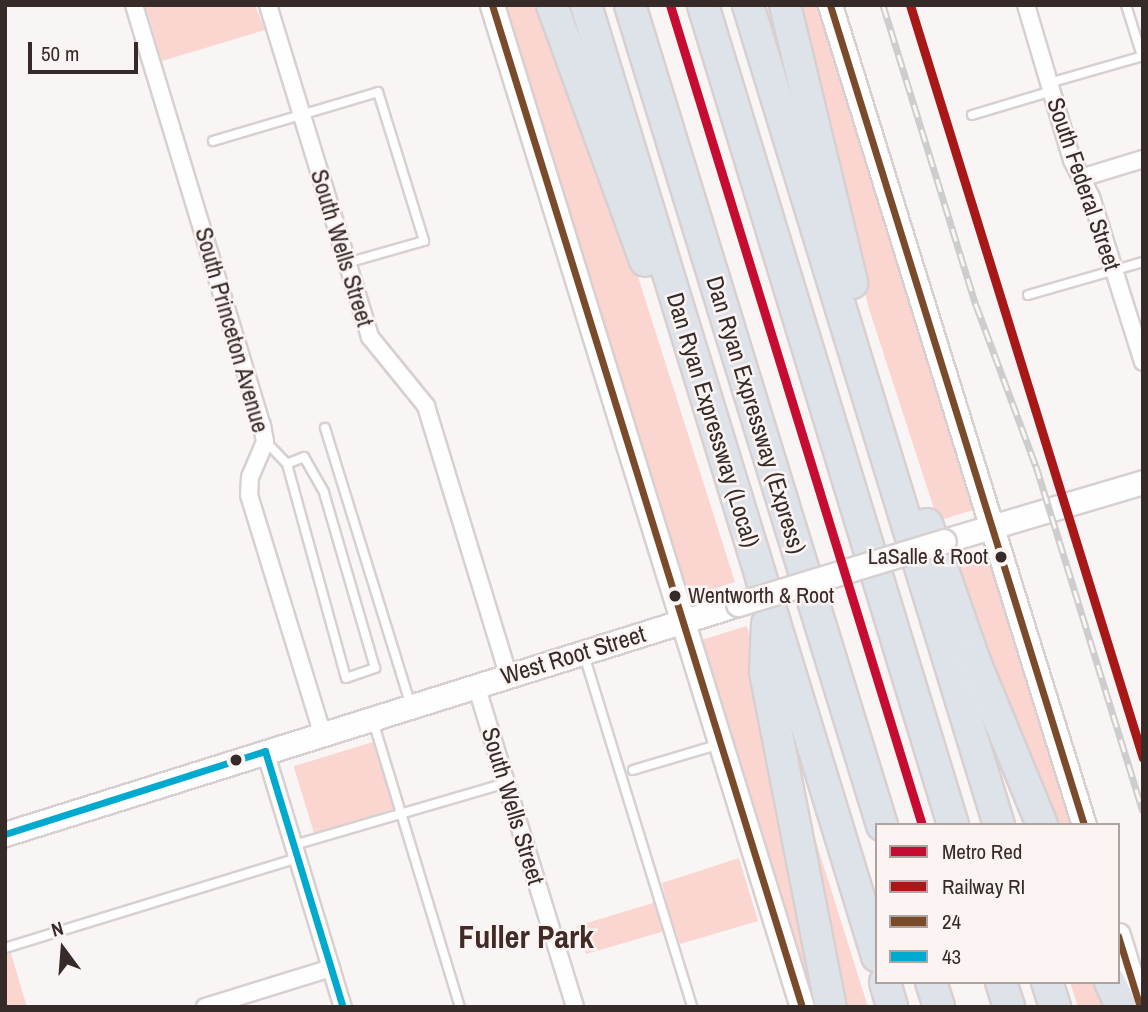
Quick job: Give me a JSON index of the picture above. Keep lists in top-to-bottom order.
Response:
{
  "streets": {
    "highway": ["Dan Ryan Expressway (Express)", "Dan Ryan Expressway (Local)"],
    "main road": ["West Root Street"],
    "street": ["South Federal Street", "South Wells Street", "South Princeton Avenue"]
  },
  "crossings": [
    ["South Wells Street", "West Root Street"],
    ["South Princeton Avenue", "West Root Street"]
  ],
  "districts": ["Fuller Park"],
  "places": ["LaSalle & Root", "Wentworth & Root"],
  "lines": [
    "metro line Red",
    "rail line RI",
    "transit line 24",
    "transit line 43"
  ],
  "legend": [
    "Metro Red",
    "Railway RI",
    "24",
    "43"
  ],
  "scale_bar": "50 m",
  "north": "top"
}
